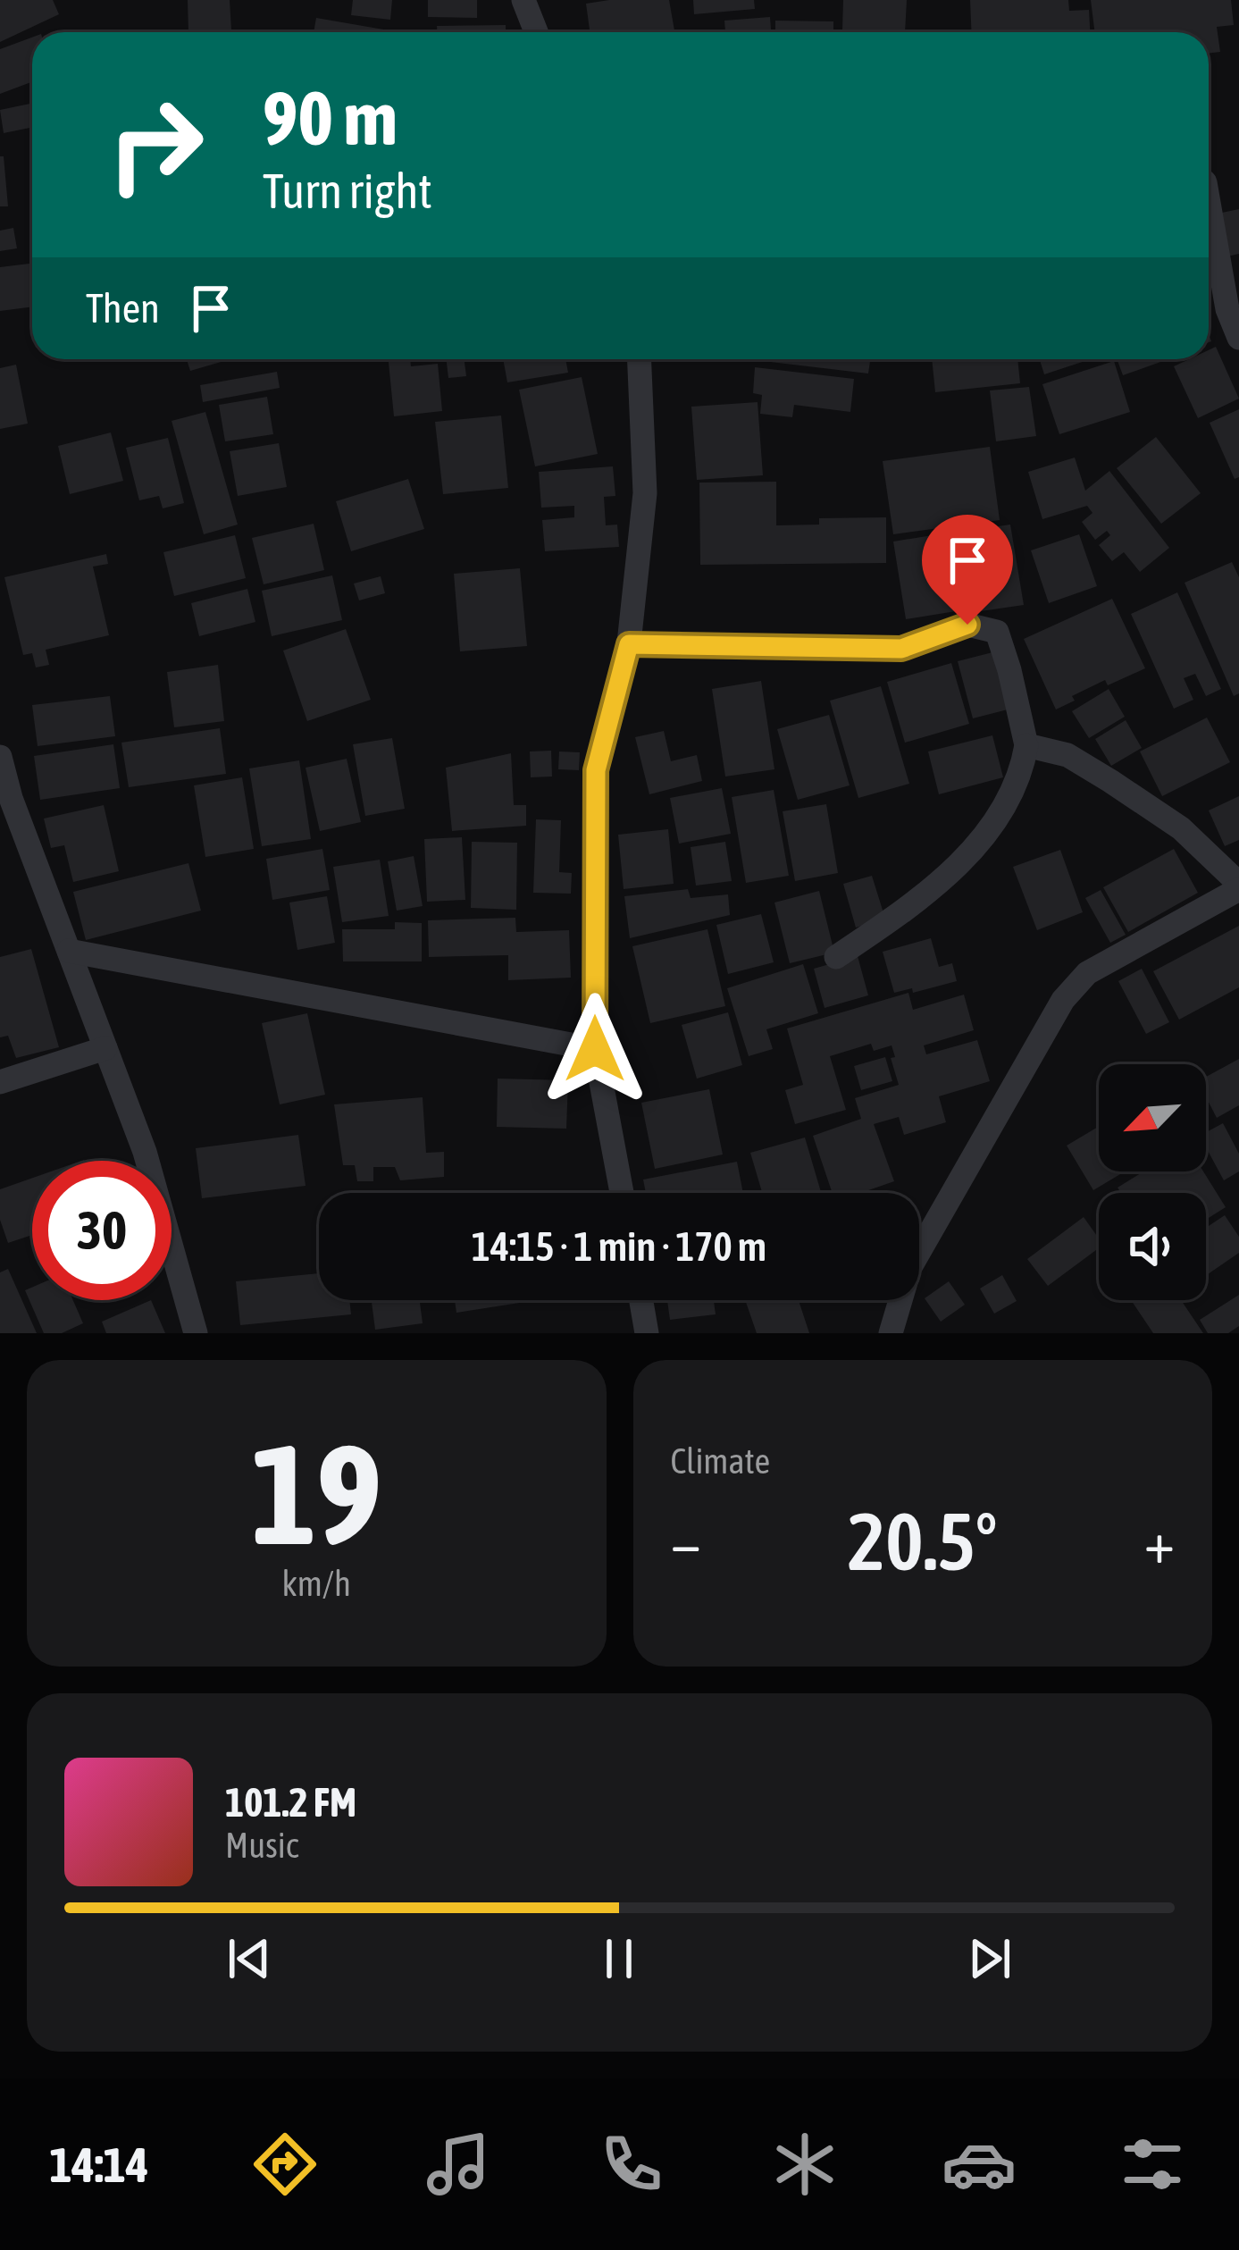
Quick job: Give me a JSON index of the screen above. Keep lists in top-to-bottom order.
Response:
{
  "north": "bottom left",
  "page": {
    "turn": ["90 m", "Turn right"],
    "then": "Then",
    "limit": "30",
    "trip": "14:15 · 1 min · 170 m",
    "tile": [
      ["19", "km/h"],
      "Climate"
    ],
    "heat": ["−", "20.5°", "+"],
    "song": ["101.2 FM", "Music"],
    "tabs": "14:14"
  }
}
